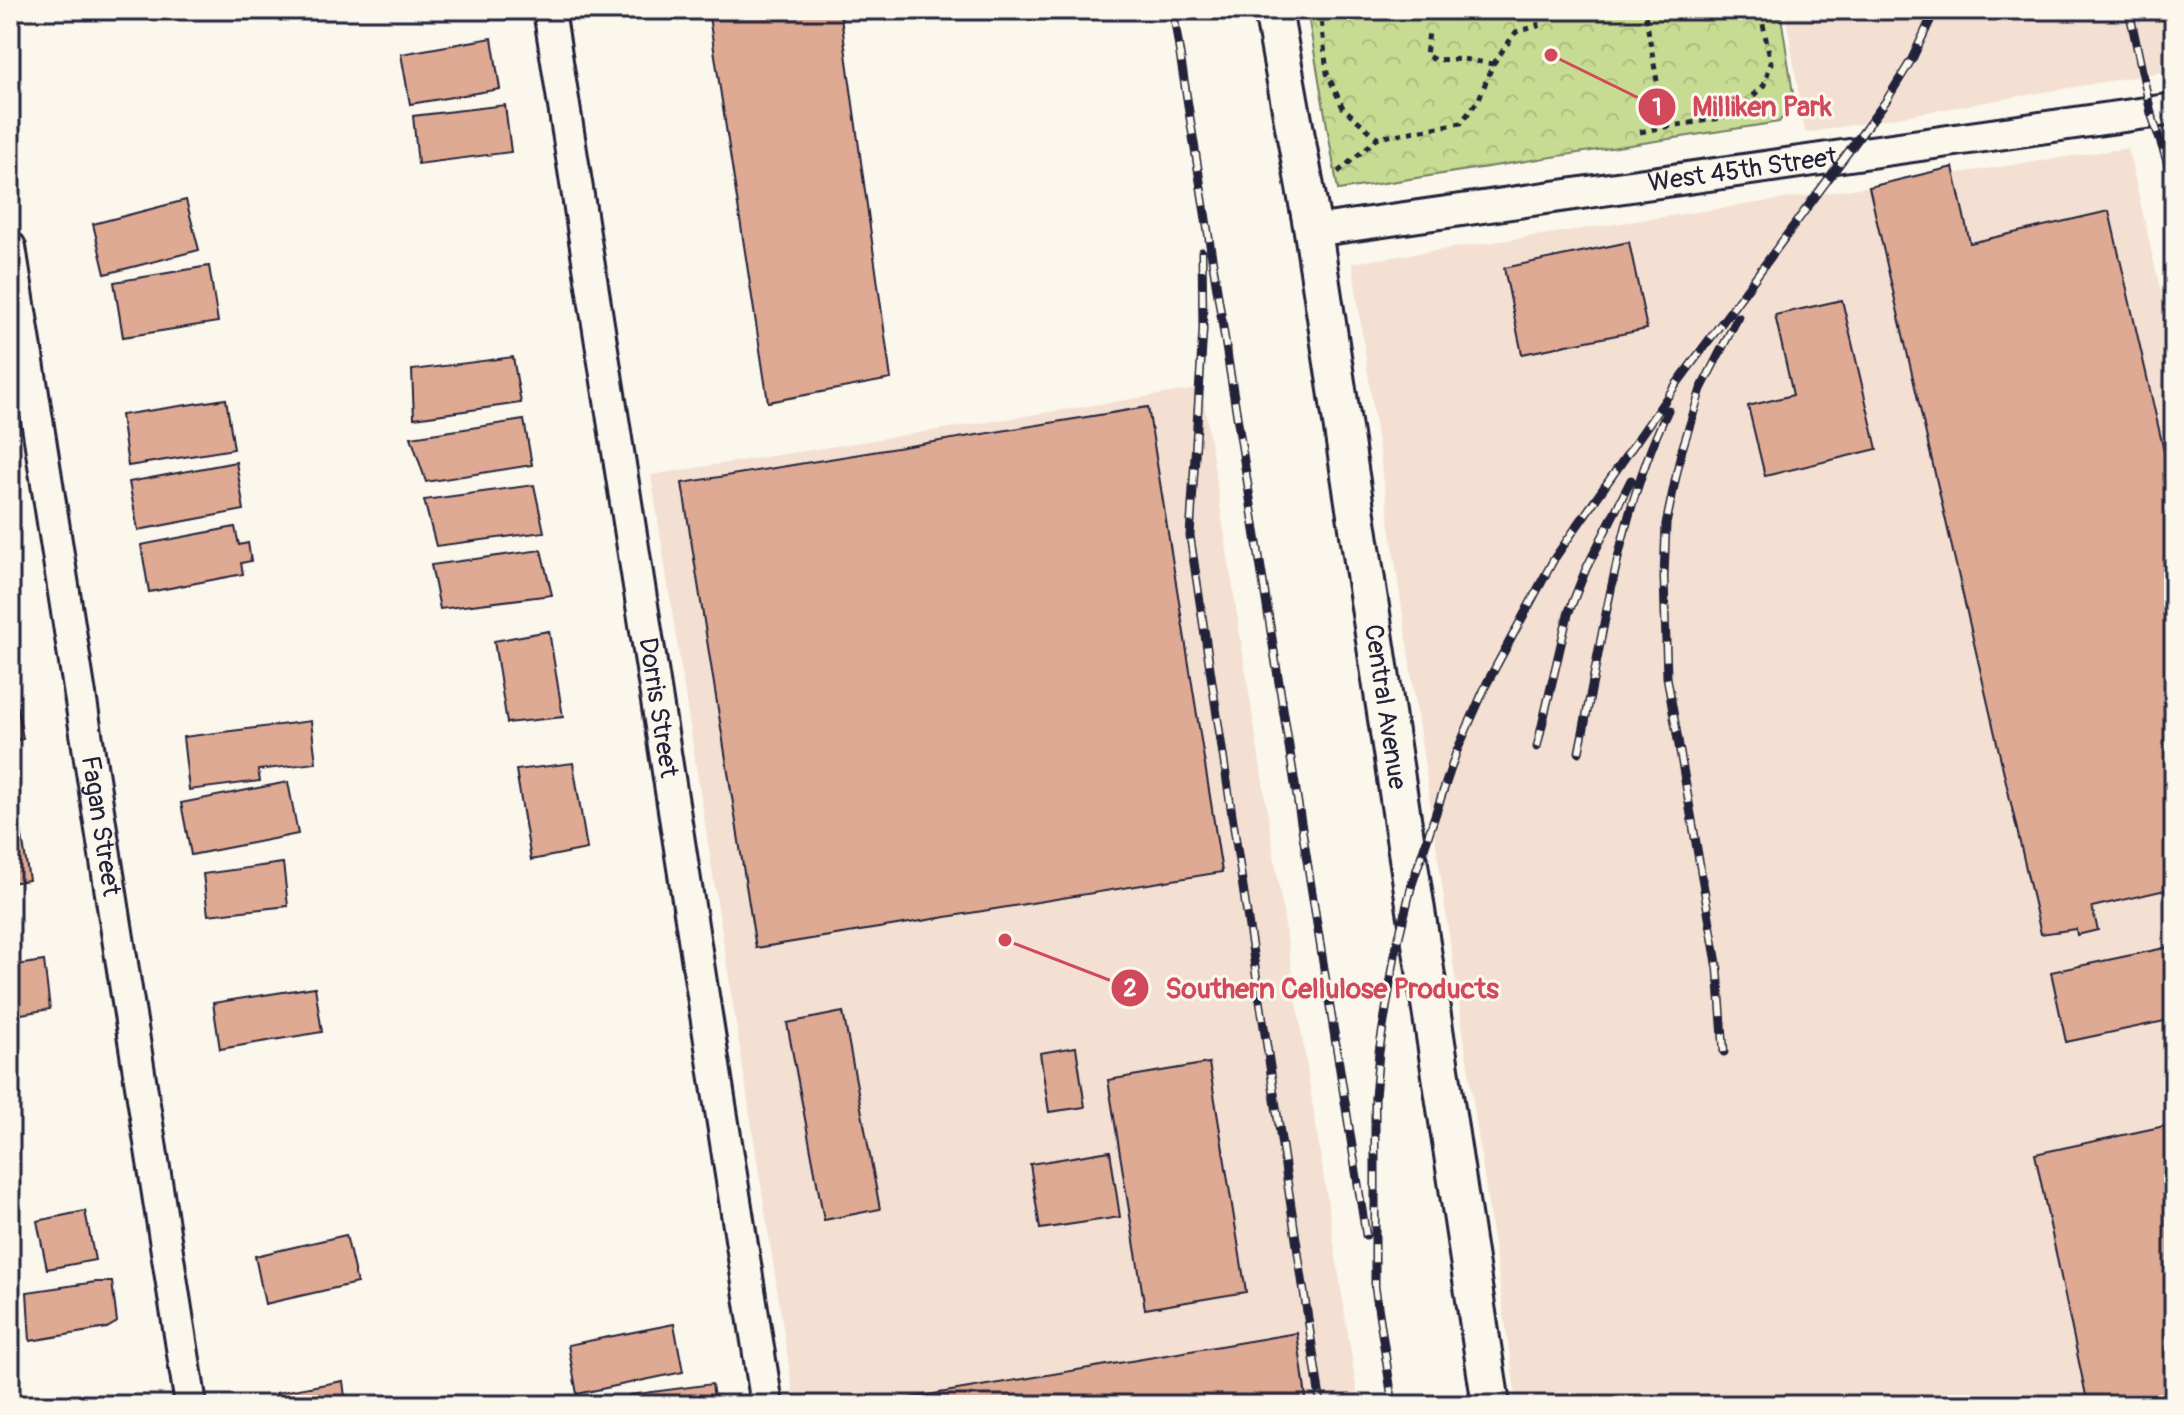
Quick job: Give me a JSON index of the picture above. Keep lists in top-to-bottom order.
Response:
{
  "streets": {
    "street": [
      "West 45th Street",
      "Central Avenue",
      "Dorris Street",
      "Fagan Street"
    ]
  },
  "crossings": [
    ["West 45th Street", "Central Avenue"]
  ],
  "places": ["Milliken Park", "Southern Cellulose Products"]
}
